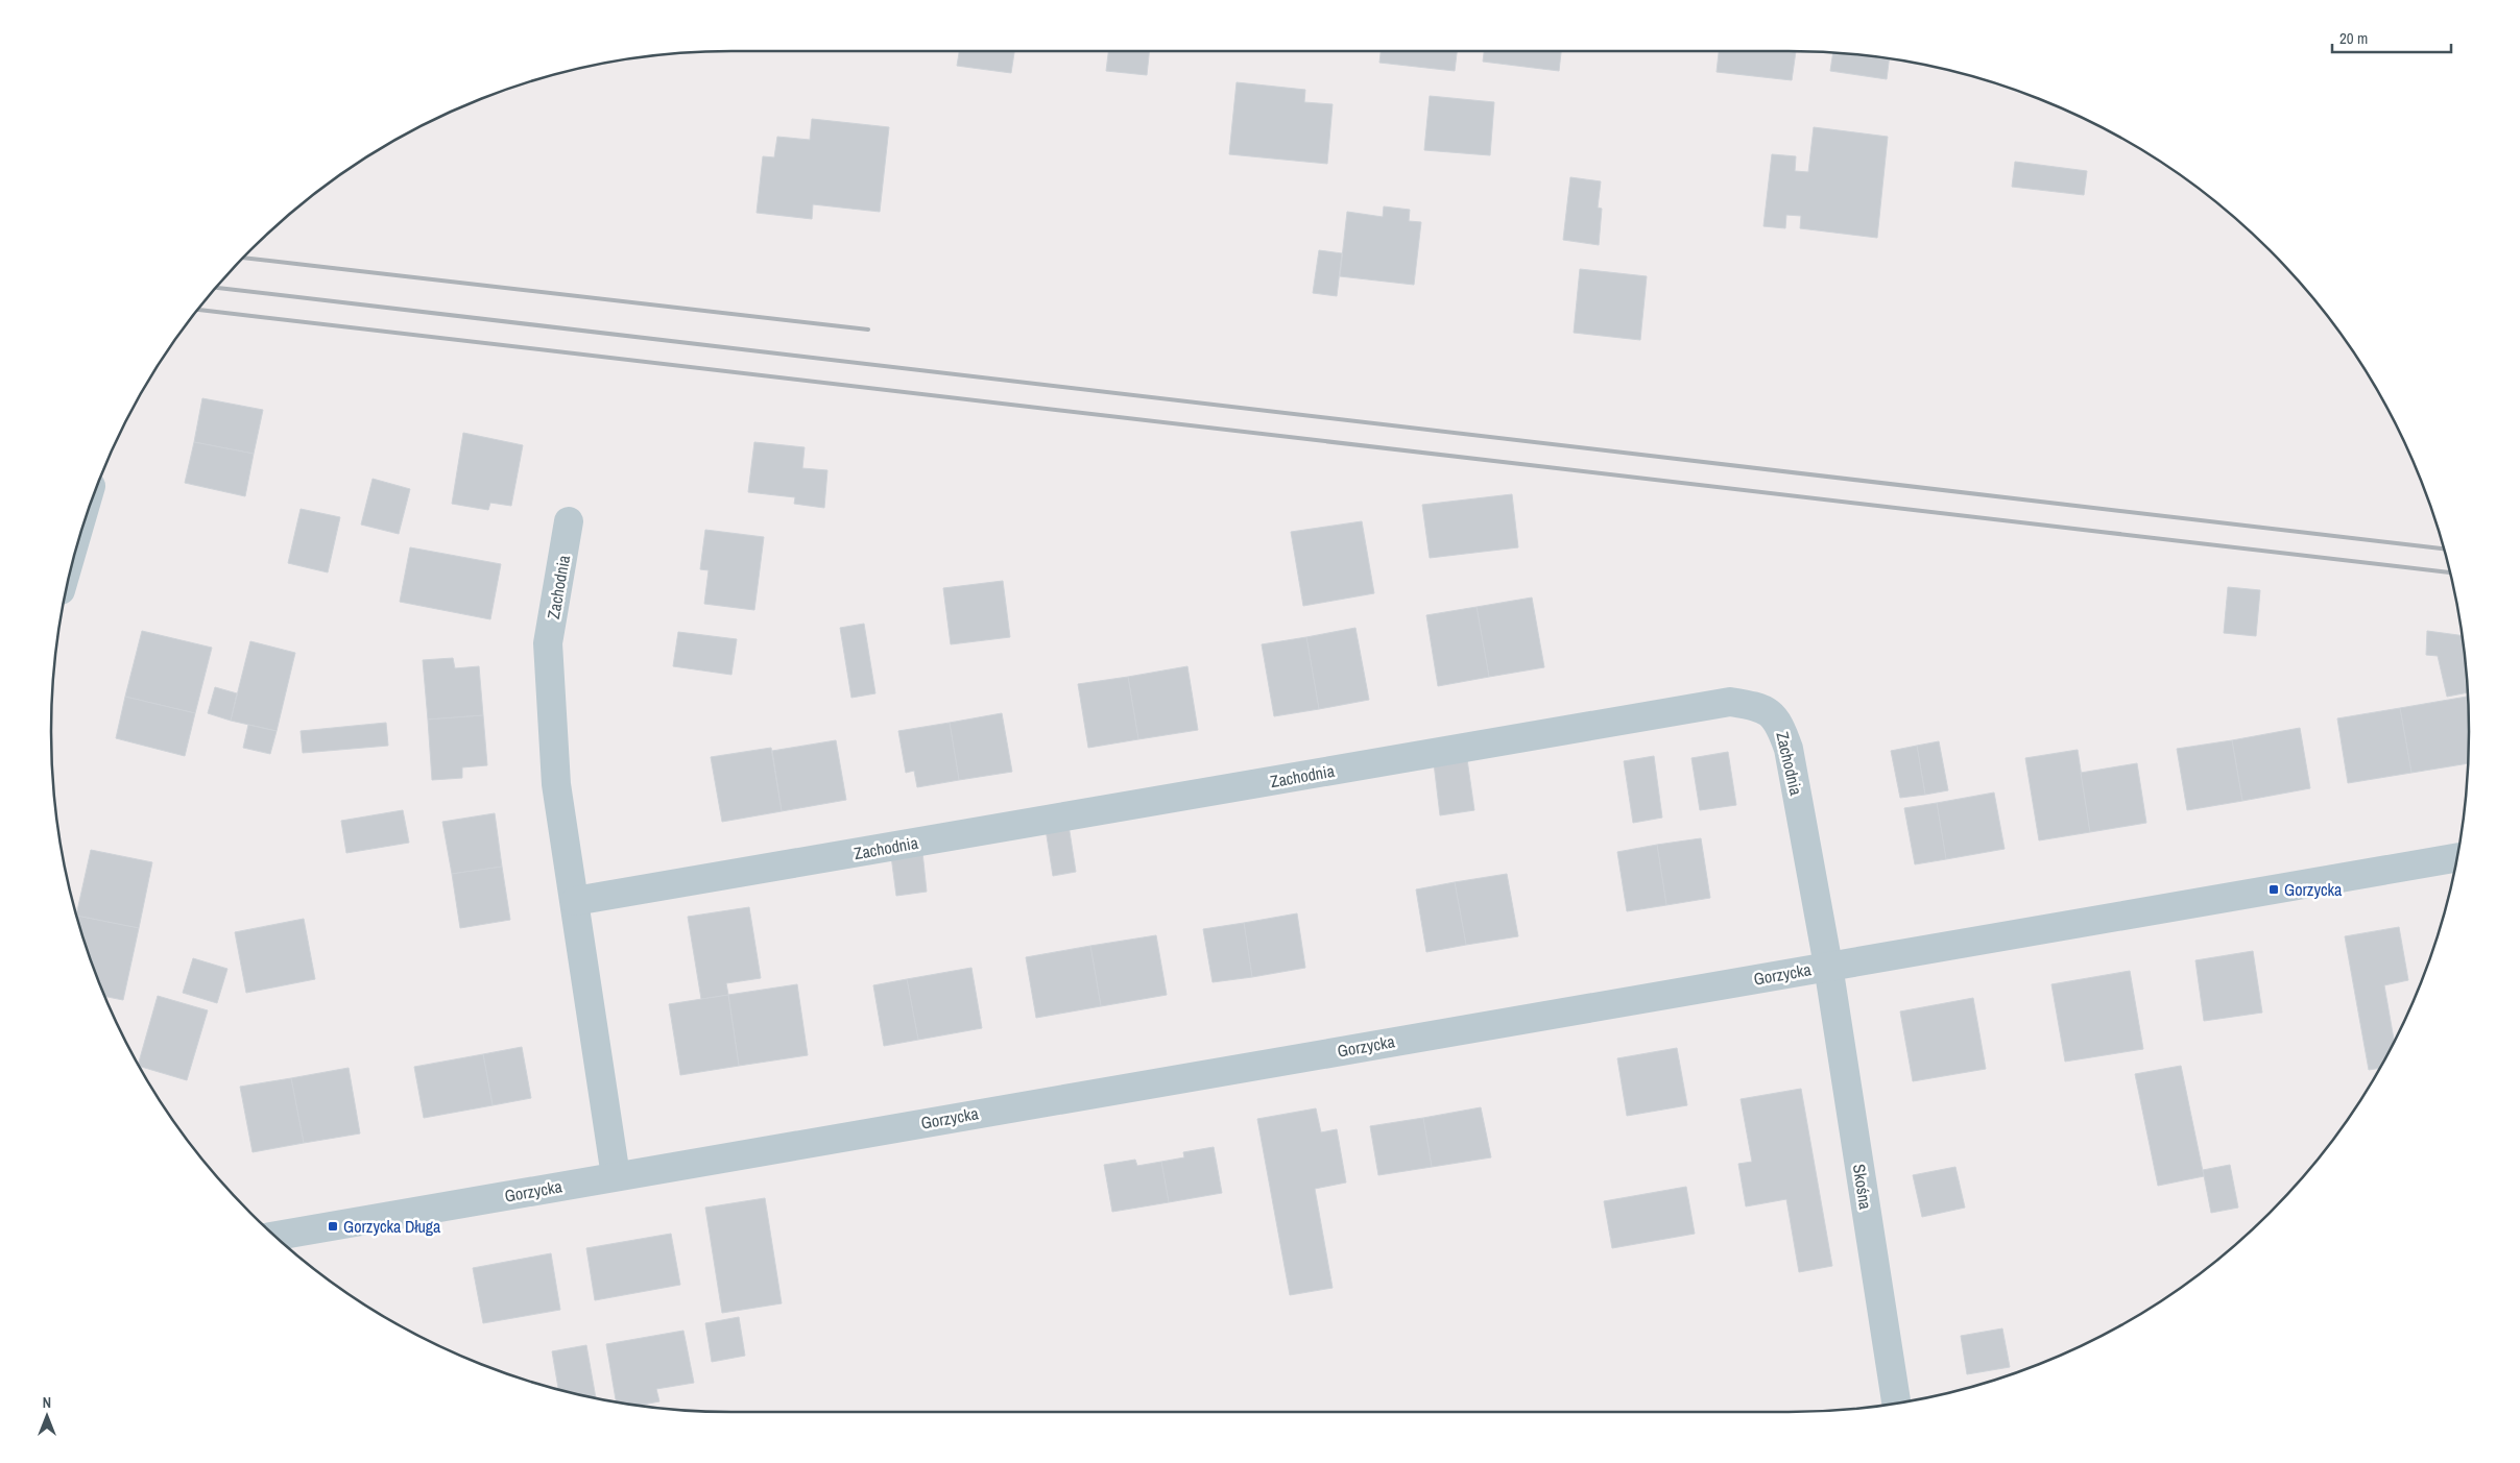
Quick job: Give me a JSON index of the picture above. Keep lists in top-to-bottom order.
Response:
{
  "streets": {
    "street": ["Zachodnia", "Gorzycka", "Skośna"]
  },
  "crossings": [
    ["Zachodnia", "Gorzycka"],
    ["Zachodnia", "Skośna"],
    ["Gorzycka", "Skośna"]
  ],
  "places": {
    "transit": ["Gorzycka", "Gorzycka Długa"]
  },
  "scale_bar": "20 m",
  "north": "top"
}
